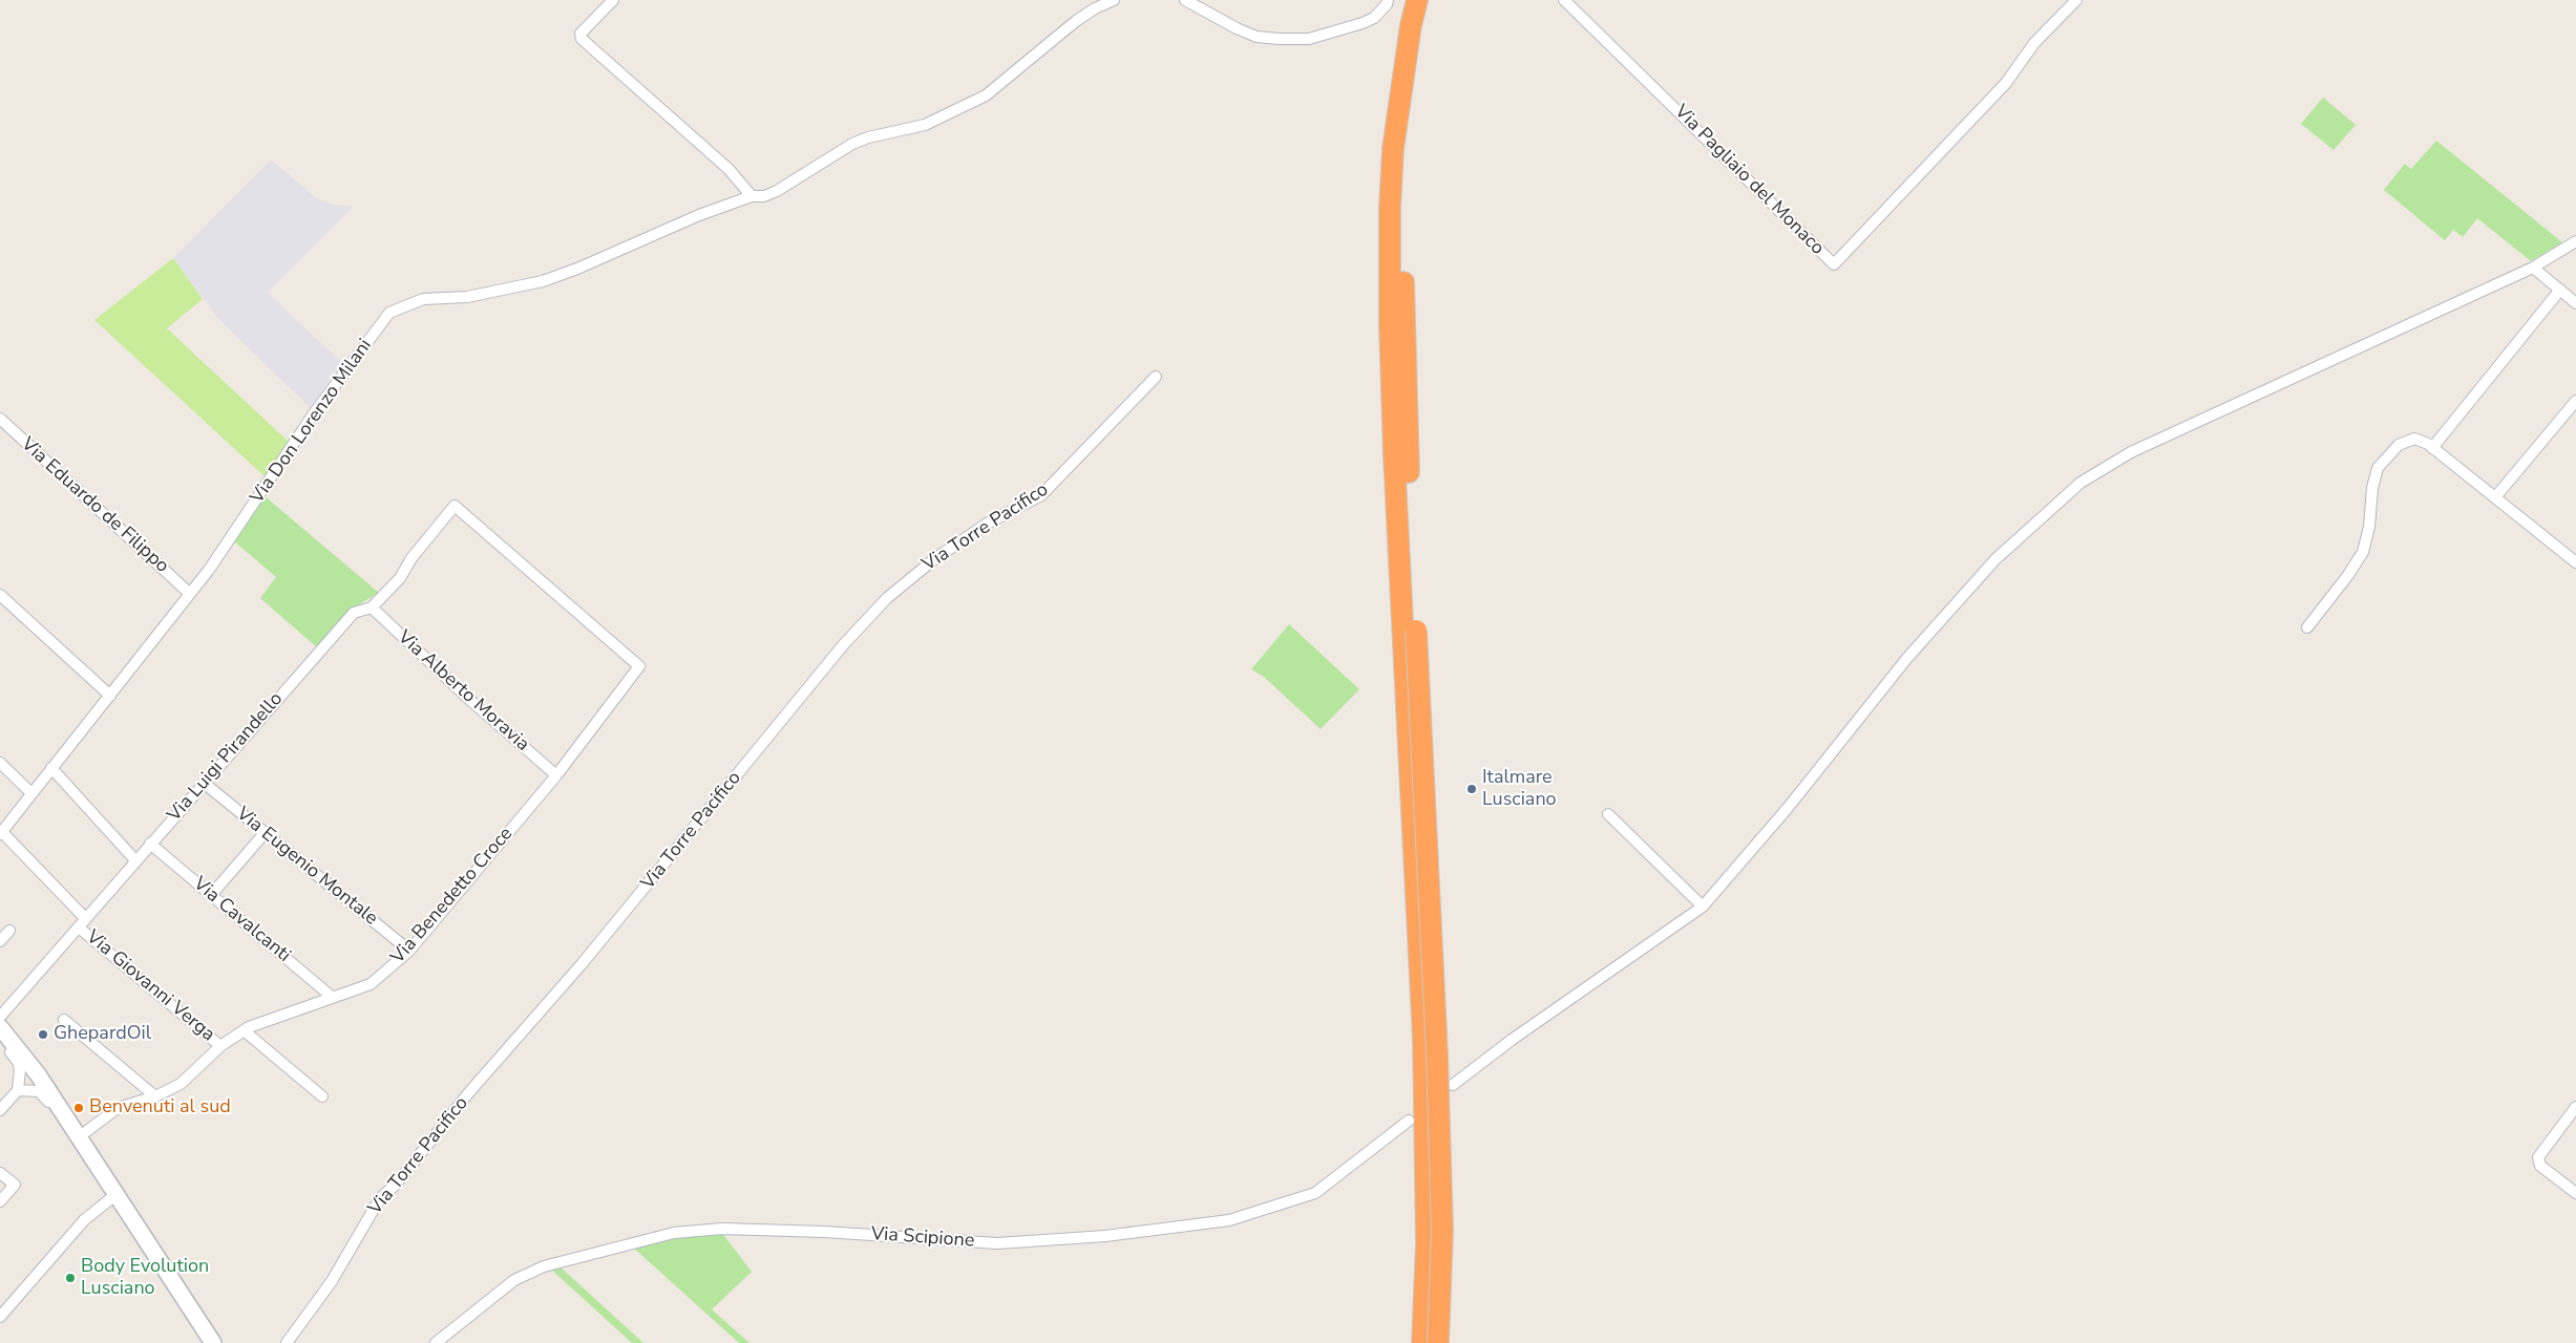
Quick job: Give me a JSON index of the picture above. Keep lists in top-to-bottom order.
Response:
{
  "streets": {
    "street": [
      "Via Pagliaio del Monaco",
      "Via Don Lorenzo Milani",
      "Via Eduardo de Filippo",
      "Via Torre Pacifico",
      "Via Alberto Moravia",
      "Via Luigi Pirandello",
      "Via Eugenio Montale",
      "Via Benedetto Croce",
      "Via Cavalcanti",
      "Via Giovanni Verga",
      "Via Scipione"
    ]
  },
  "crossings": [
    ["Via Don Lorenzo Milani", "Via Eduardo de Filippo"],
    ["Via Alberto Moravia", "Via Luigi Pirandello"],
    ["Via Alberto Moravia", "Via Benedetto Croce"],
    ["Via Luigi Pirandello", "Via Eugenio Montale"],
    ["Via Luigi Pirandello", "Via Benedetto Croce"],
    ["Via Luigi Pirandello", "Via Cavalcanti"],
    ["Via Luigi Pirandello", "Via Giovanni Verga"],
    ["Via Eugenio Montale", "Via Benedetto Croce"],
    ["Via Benedetto Croce", "Via Cavalcanti"],
    ["Via Benedetto Croce", "Via Giovanni Verga"]
  ],
  "places": [
    "Italmare Lusciano",
    "GhepardOil",
    "Benvenuti al sud",
    "Body Evolution Lusciano"
  ]
}
